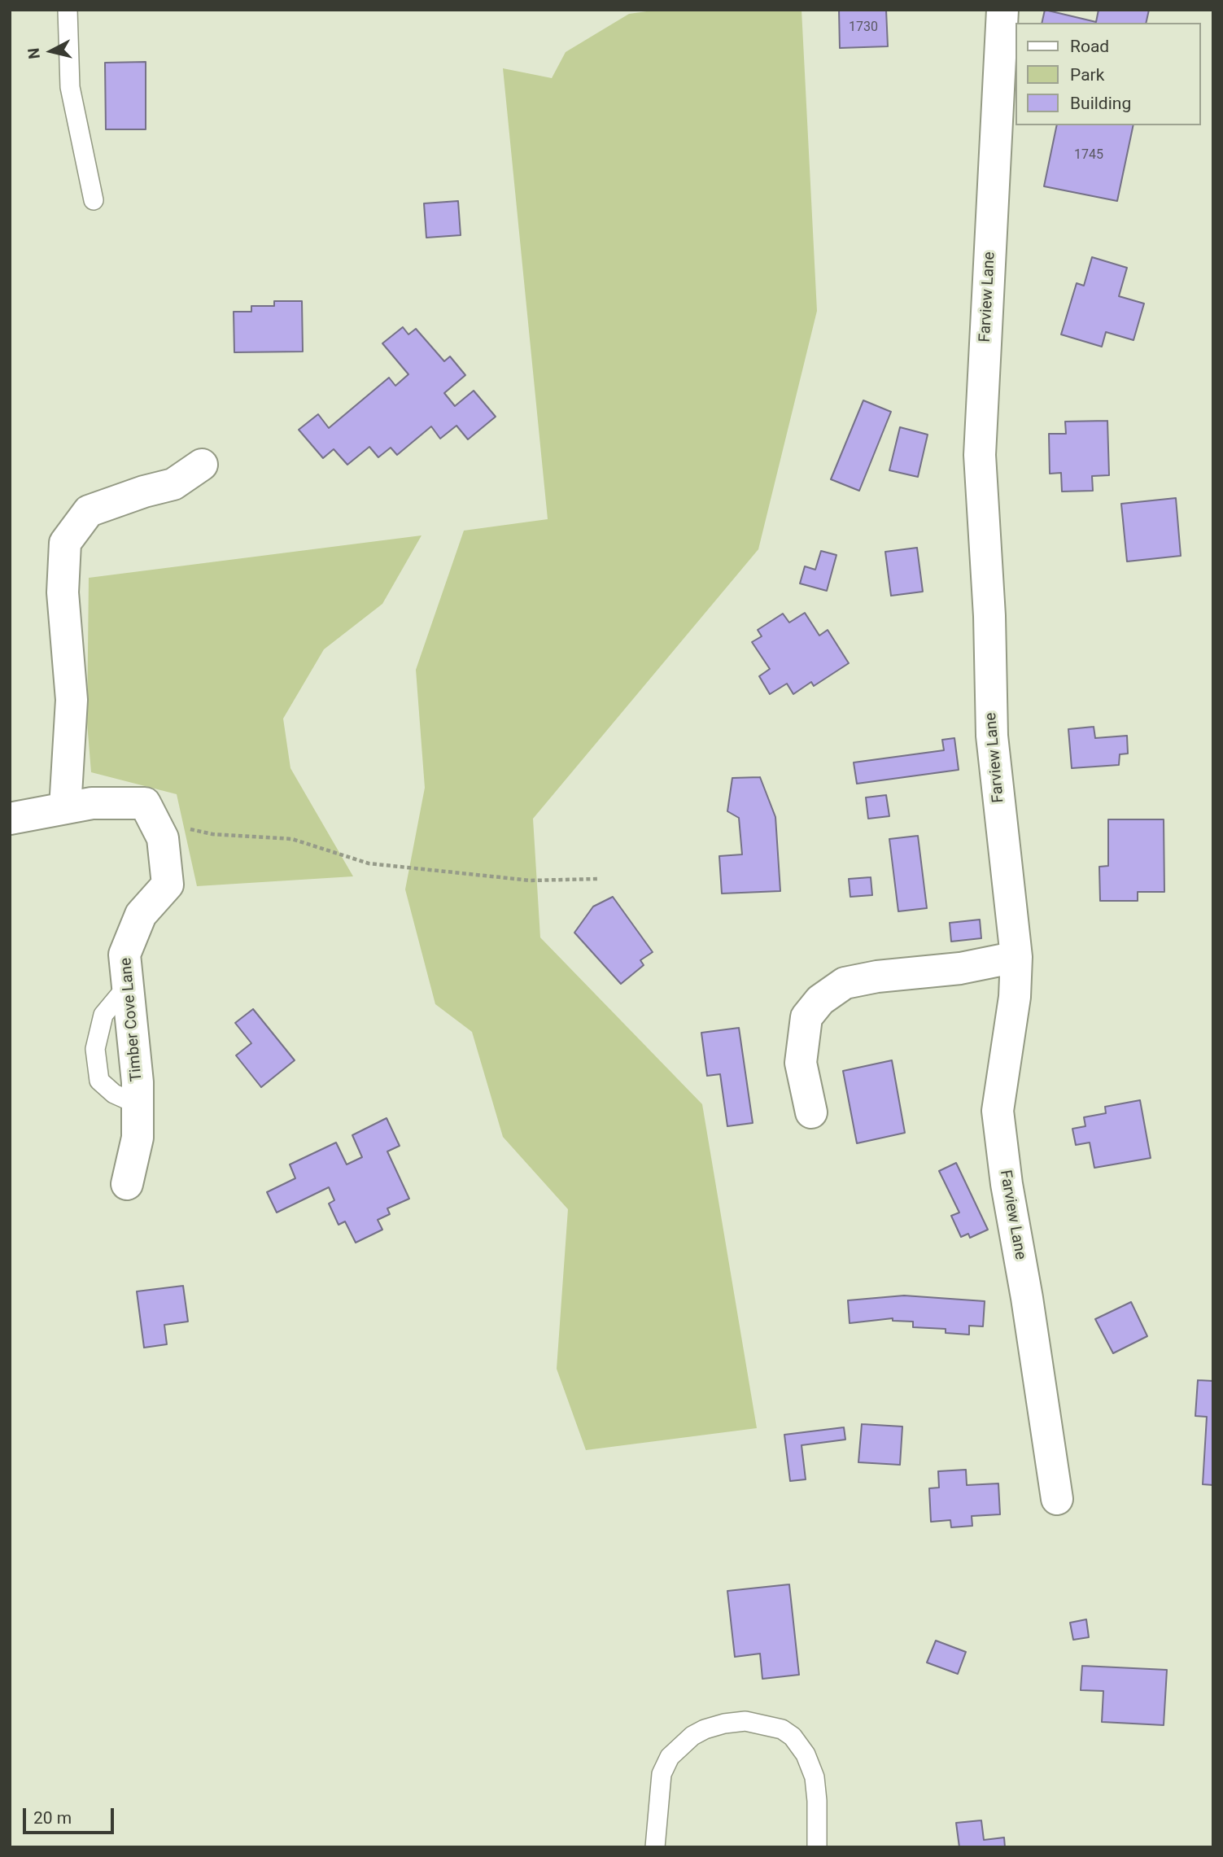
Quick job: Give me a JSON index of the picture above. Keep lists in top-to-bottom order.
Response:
{
  "streets": {
    "street": ["Farview Lane", "Timber Cove Lane"]
  },
  "house_numbers": ["1730", "1745"],
  "legend": ["Road", "Park", "Building"],
  "scale_bar": "20 m",
  "north": "left"
}
